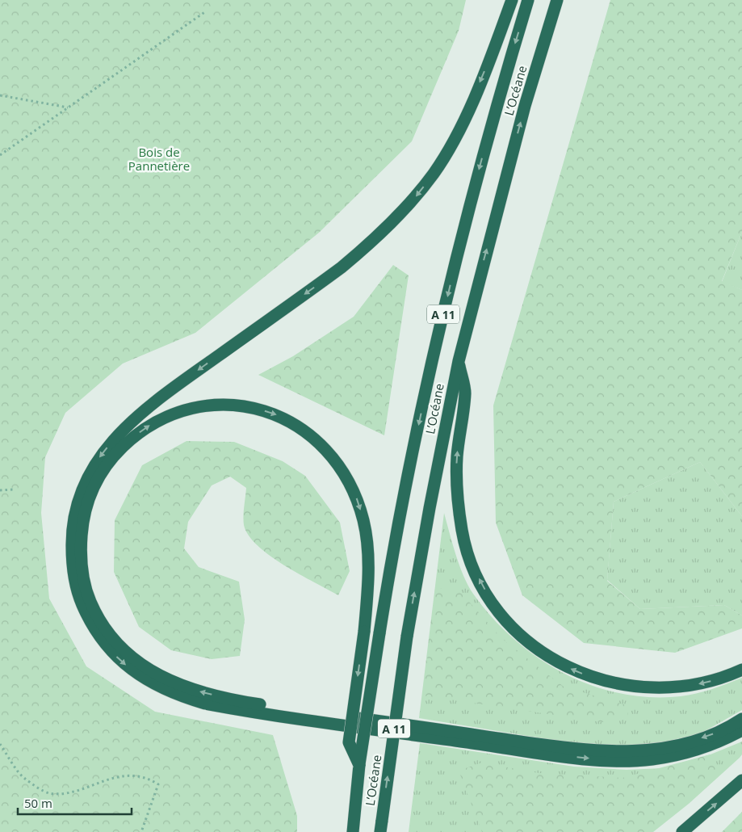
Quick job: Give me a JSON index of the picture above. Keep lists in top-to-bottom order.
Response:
{
  "streets": {
    "highway": ["L’Océane", "A 11"]
  },
  "parks": ["Bois de Pannetière"],
  "scale_bar": "50 m"
}
